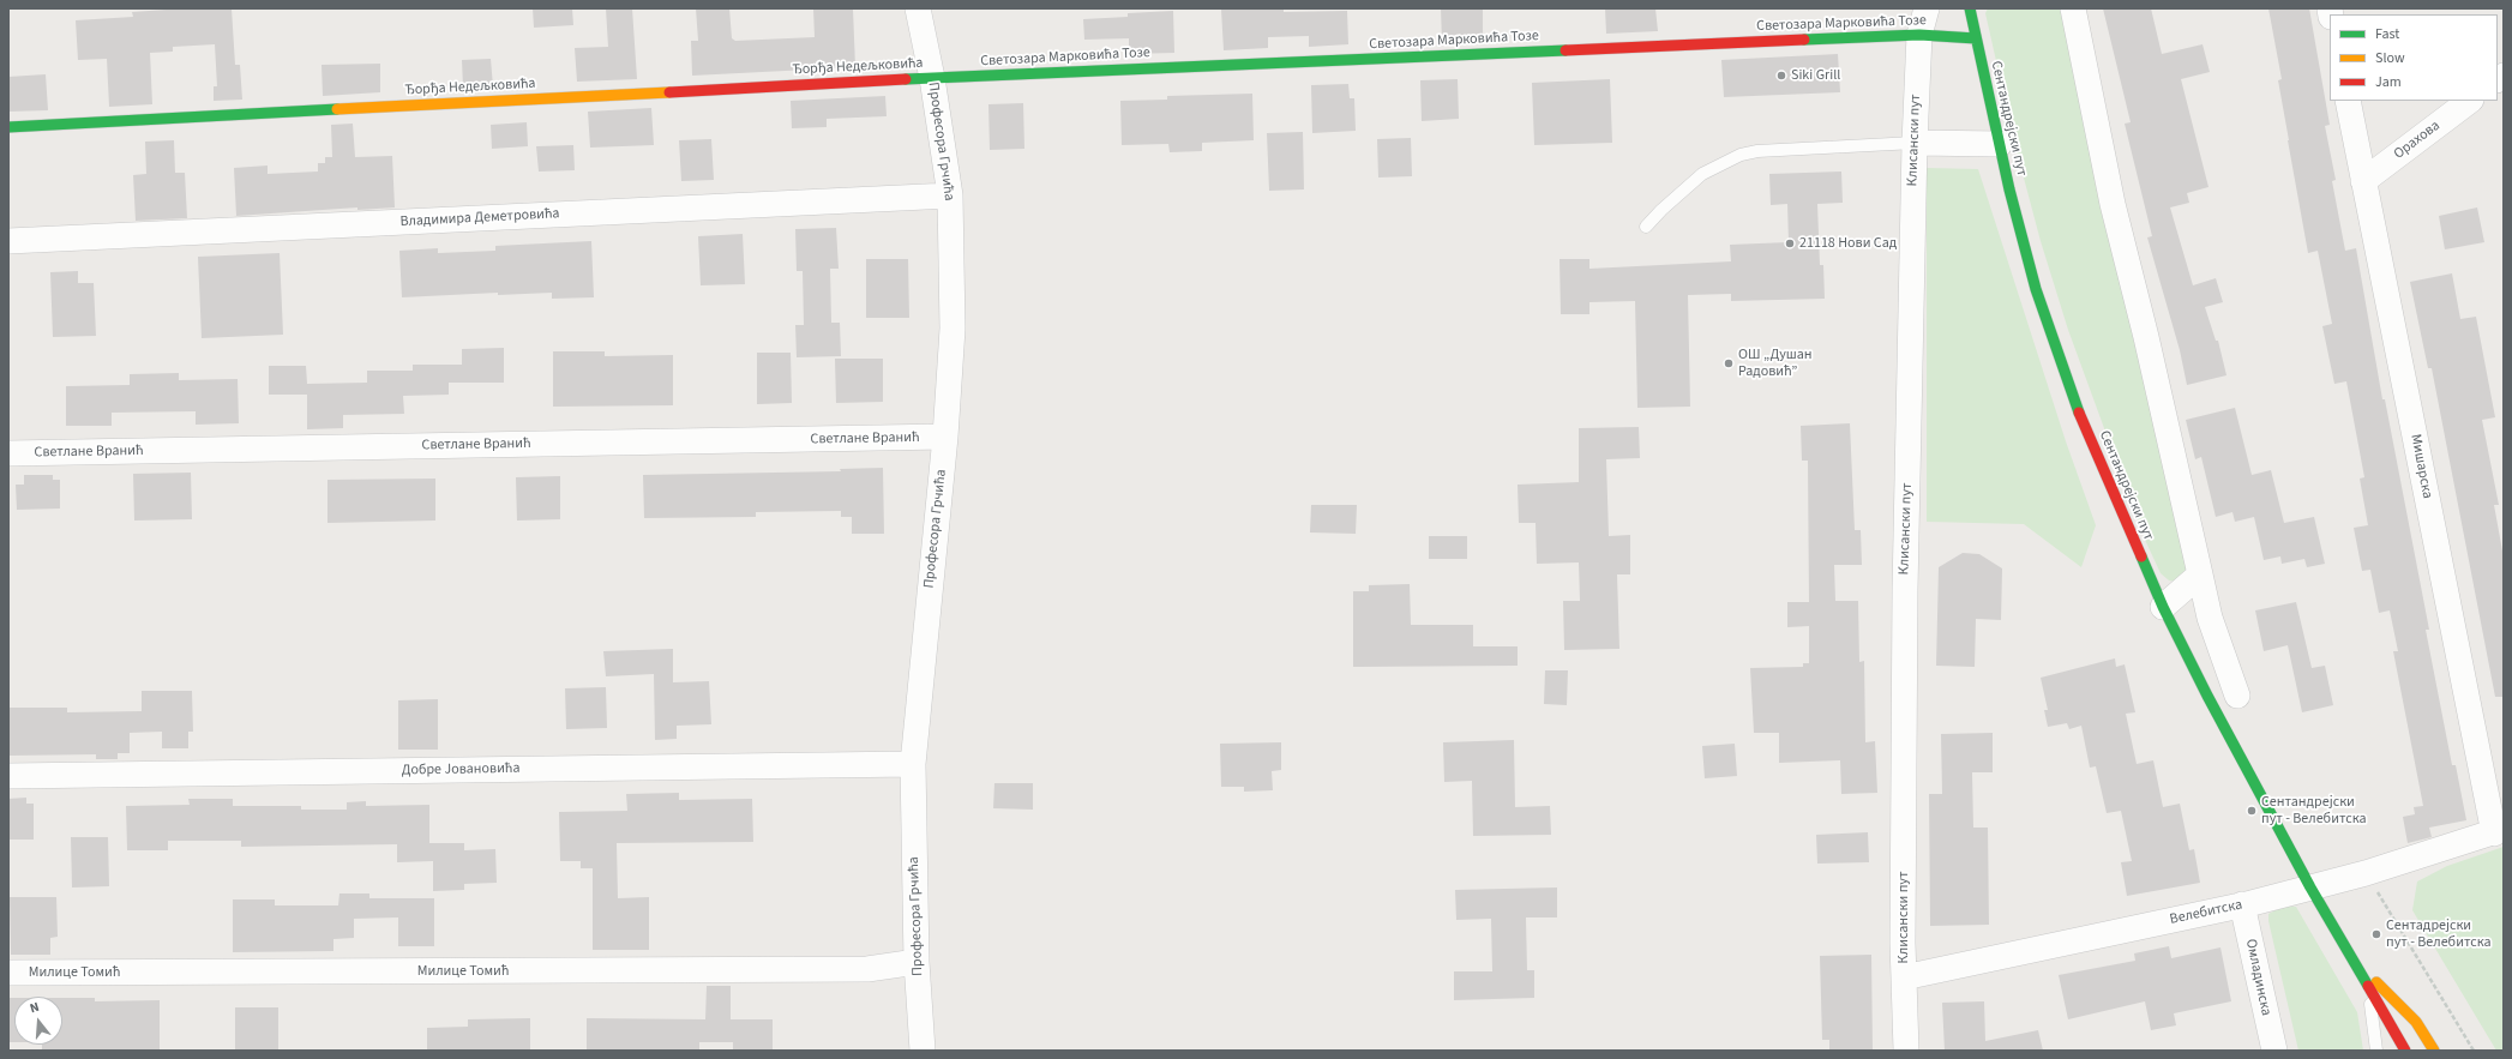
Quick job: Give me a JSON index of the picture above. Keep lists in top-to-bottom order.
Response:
{
  "streets": {
    "street": [
      "Светозара Марковића Тозе",
      "Ђорђа Недељковића",
      "Сентандрејски пут",
      "Клисански пут",
      "Орахова",
      "Професора Грчића",
      "Владимира Деметровића",
      "Светлане Вранић",
      "Мишарска",
      "Добре Јовановића",
      "Велебитска",
      "Милице Томић",
      "Омладинска"
    ]
  },
  "crossings": [
    ["Светозара Марковића Тозе", "Ђорђа Недељковића"],
    ["Светозара Марковића Тозе", "Сентандрејски пут"],
    ["Светозара Марковића Тозе", "Клисански пут"],
    ["Светозара Марковића Тозе", "Професора Грчића"],
    ["Ђорђа Недељковића", "Професора Грчића"],
    ["Сентандрејски пут", "Велебитска"],
    ["Клисански пут", "Велебитска"],
    ["Орахова", "Мишарска"],
    ["Професора Грчића", "Владимира Деметровића"],
    ["Професора Грчића", "Светлане Вранић"],
    ["Професора Грчића", "Добре Јовановића"],
    ["Професора Грчића", "Милице Томић"],
    ["Мишарска", "Велебитска"],
    ["Велебитска", "Омладинска"]
  ],
  "places": [
    "Siki Grill",
    "21118 Нови Сад",
    "ОШ „Душан Радовић”",
    "Сентандрејски пут - Велебитска",
    "Сентадрејски пут - Велебитска"
  ],
  "legend": ["Fast", "Slow", "Jam"],
  "north": "top"
}
